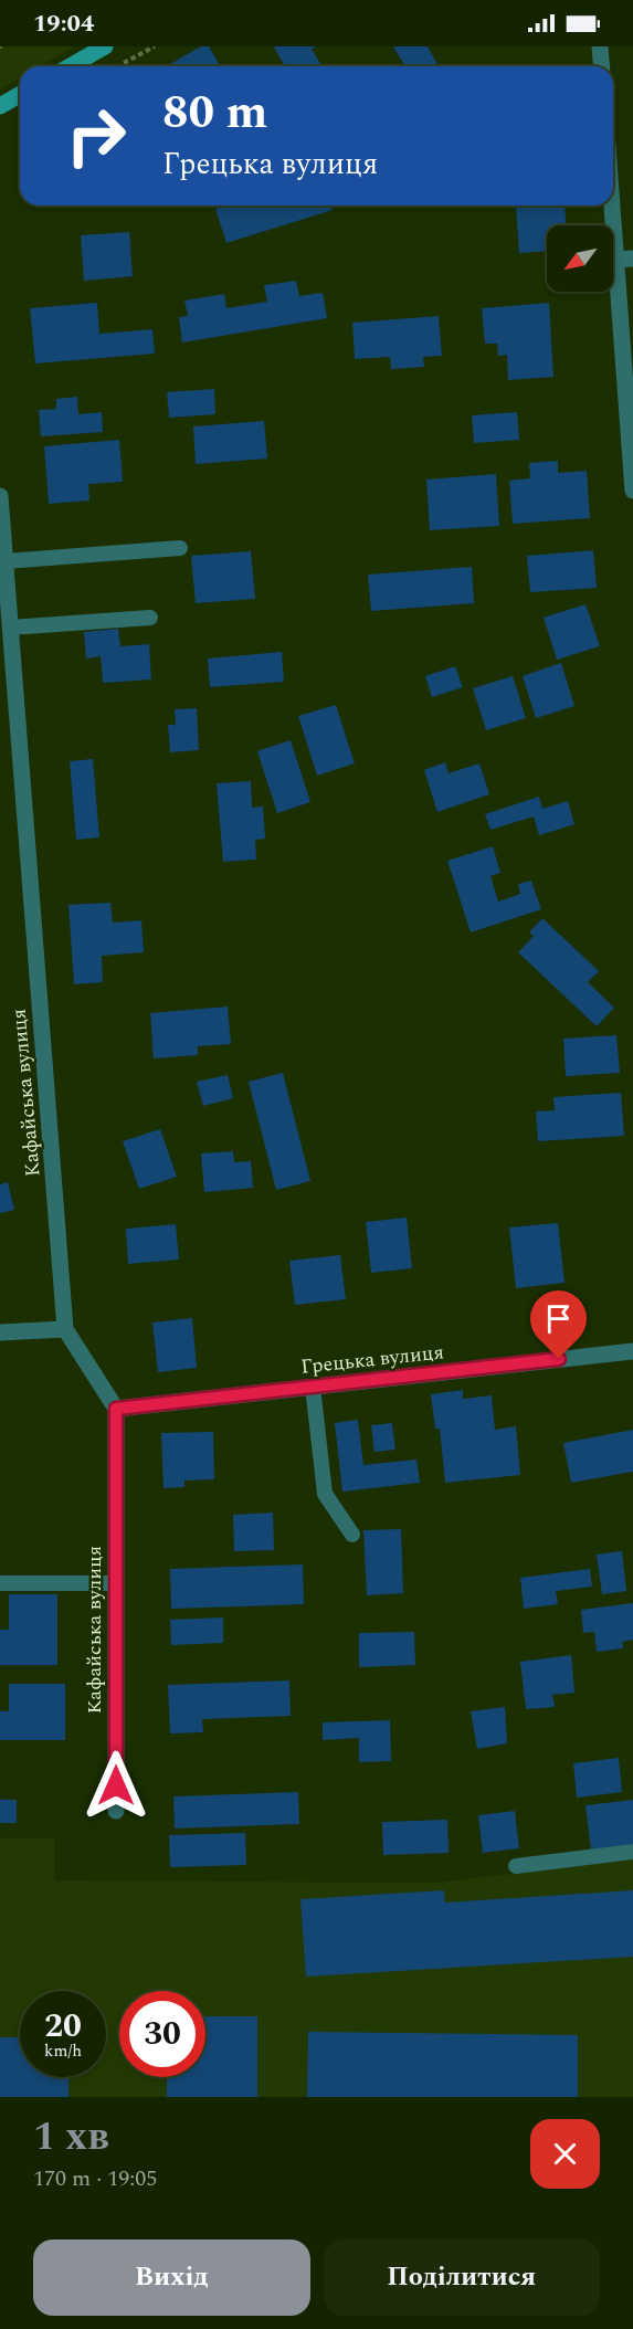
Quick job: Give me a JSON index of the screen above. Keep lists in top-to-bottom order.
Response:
{
  "streets": {
    "street": ["Кафайська вулиця", "Грецька вулиця"]
  },
  "crossings": [
    ["Кафайська вулиця", "Грецька вулиця"]
  ],
  "north": "bottom left",
  "page": {
    "status": "19:04",
    "turn": ["80 m", "Грецька вулиця"],
    "speed": "20 km/h",
    "limit": "30",
    "heading": ["1 хв", "170 m · 19:05"],
    "buttons": ["Вихід", "Поділитися"]
  }
}
